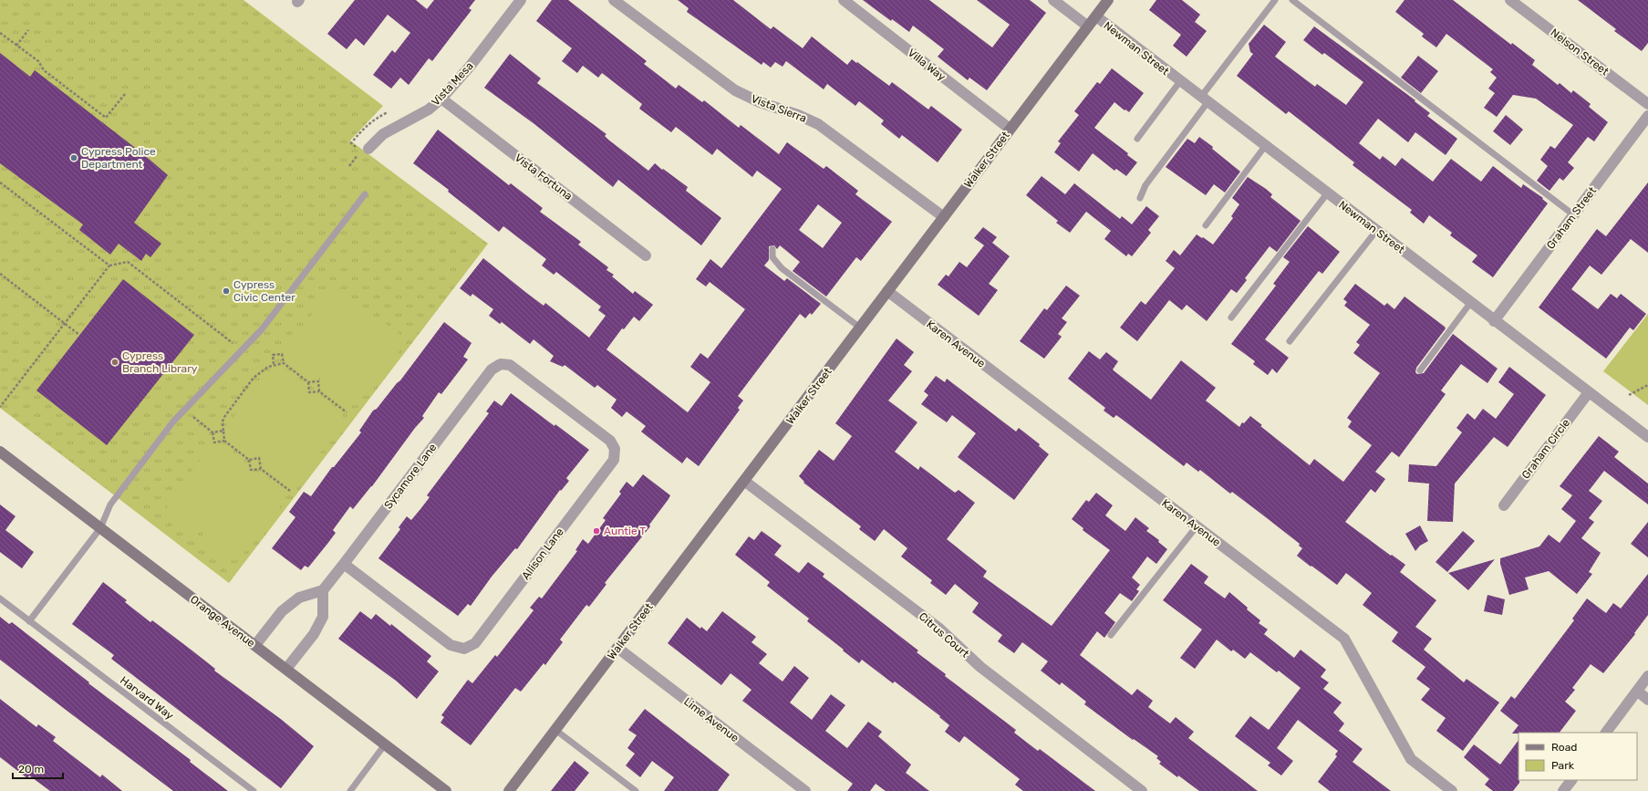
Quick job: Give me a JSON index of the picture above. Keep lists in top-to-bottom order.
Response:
{
  "streets": {
    "main road": ["Walker Street", "Orange Avenue"],
    "street": [
      "Newman Street",
      "Nelson Street",
      "Villa Way",
      "Vista Mesa",
      "Vista Sierra",
      "Vista Fortuna",
      "Graham Street",
      "Karen Avenue",
      "Graham Circle",
      "Sycamore Lane",
      "Allison Lane",
      "Citrus Court",
      "Lime Avenue"
    ],
    "lane": ["Harvard Way"]
  },
  "crossings": [
    ["Newman Street", "Walker Street"],
    ["Newman Street", "Graham Street"],
    ["Newman Street", "Graham Circle"],
    ["Villa Way", "Walker Street"],
    ["Vista Mesa", "Vista Fortuna"],
    ["Vista Sierra", "Walker Street"],
    ["Walker Street", "Karen Avenue"],
    ["Walker Street", "Citrus Court"],
    ["Walker Street", "Lime Avenue"],
    ["Sycamore Lane", "Allison Lane"]
  ],
  "places": [
    "Cypress Police Department",
    "Cypress Civic Center",
    "Cypress Branch Library",
    "Auntie T"
  ],
  "legend": ["Road", "Park"],
  "scale_bar": "20 m"
}
